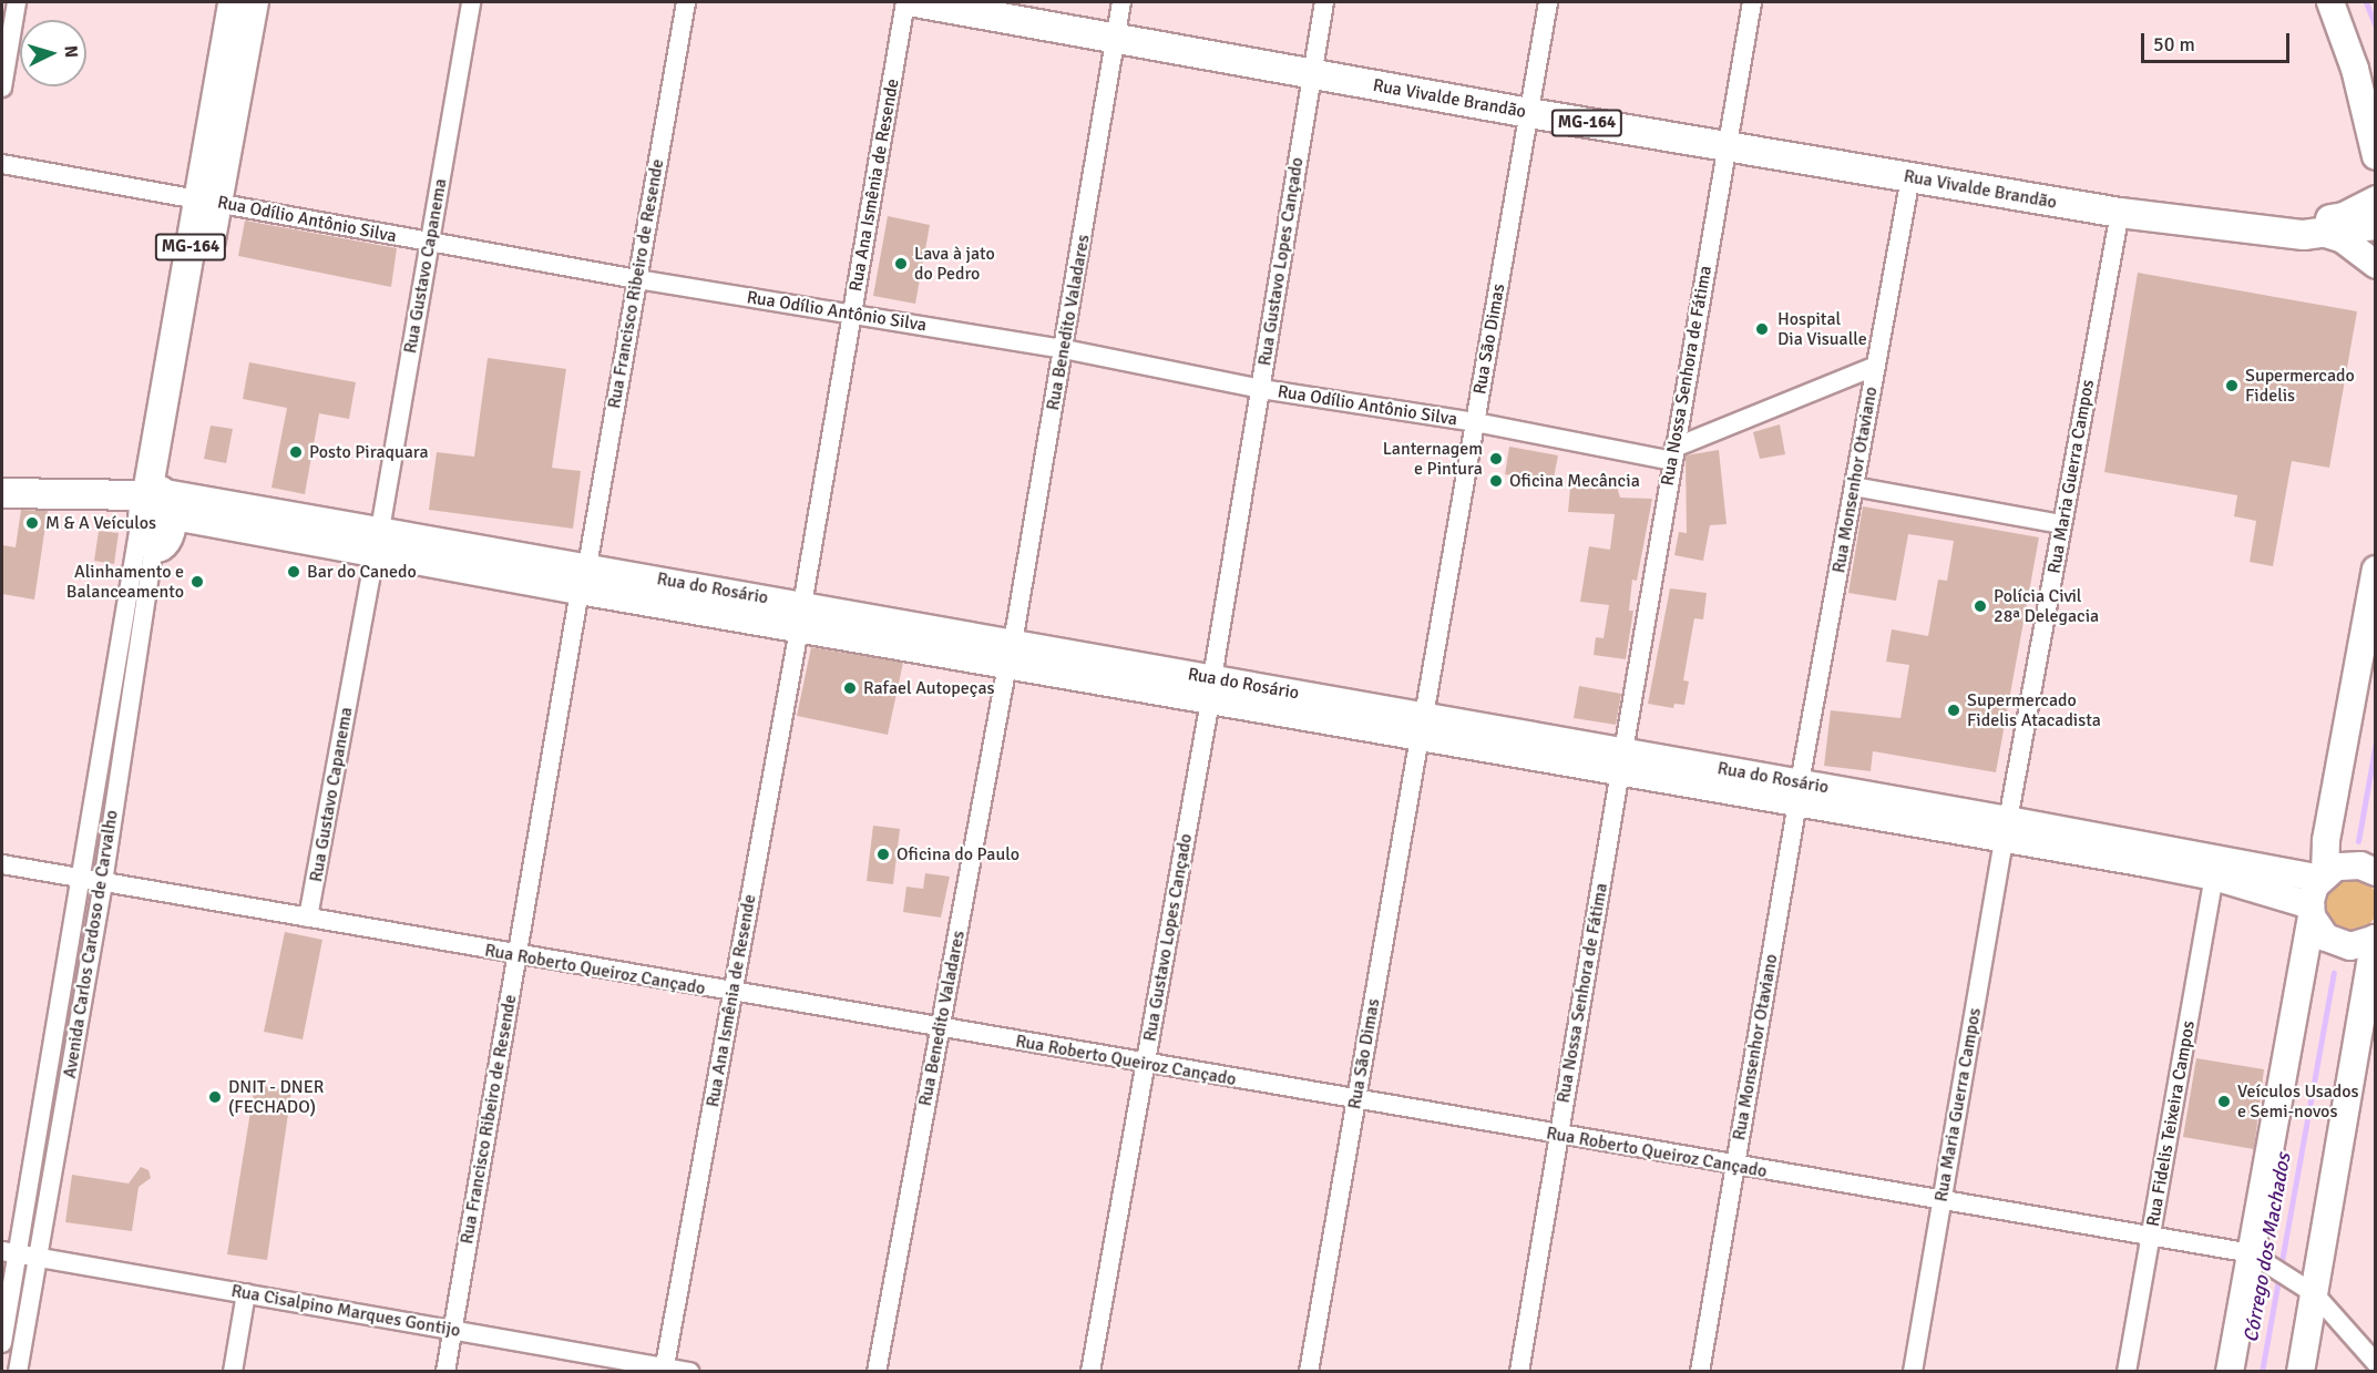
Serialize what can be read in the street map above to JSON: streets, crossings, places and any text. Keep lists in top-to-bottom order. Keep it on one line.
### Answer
{"streets":{"main road":["Rua Vivalde Brandão","MG-164","Rua do Rosário","Avenida Carlos Cardoso de Carvalho"],"street":["Rua Ana Ismênia de Resende","Rua Odílio Antônio Silva","Rua Gustavo Lopes Cançado","Rua Gustavo Capanema","Rua Francisco Ribeiro de Resende","Rua Benedito Valadares","Rua São Dimas","Rua Nossa Senhora de Fátima","Rua Maria Guerra Campos","Rua Monsenhor Otaviano","Rua Roberto Queiroz Cançado","Rua Fidelis Teixeira Campos","Rua Cisalpino Marques Gontijo"]},"crossings":[["Rua Vivalde Brandão","Rua Gustavo Lopes Cançado"],["Rua Vivalde Brandão","Rua Benedito Valadares"],["Rua Vivalde Brandão","Rua São Dimas"],["Rua Vivalde Brandão","Rua Nossa Senhora de Fátima"],["Rua Vivalde Brandão","Rua Maria Guerra Campos"],["Rua Vivalde Brandão","Rua Monsenhor Otaviano"],["Rua Ana Ismênia de Resende","Rua Odílio Antônio Silva"],["Rua Ana Ismênia de Resende","Rua do Rosário"],["Rua Ana Ismênia de Resende","Rua Roberto Queiroz Cançado"],["Rua Ana Ismênia de Resende","Rua Cisalpino Marques Gontijo"],["Rua Odílio Antônio Silva","Rua Gustavo Lopes Cançado"],["Rua Odílio Antônio Silva","Rua Gustavo Capanema"],["Rua Odílio Antônio Silva","Rua Francisco Ribeiro de Resende"],["Rua Odílio Antônio Silva","Rua Benedito Valadares"],["Rua Odílio Antônio Silva","Rua São Dimas"],["Rua Odílio Antônio Silva","Rua Nossa Senhora de Fátima"],["Rua Odílio Antônio Silva","Avenida Carlos Cardoso de Carvalho"],["Rua Gustavo Lopes Cançado","Rua do Rosário"],["Rua Gustavo Lopes Cançado","Rua Roberto Queiroz Cançado"],["Rua Gustavo Capanema","Rua do Rosário"],["Rua Gustavo Capanema","Rua Roberto Queiroz Cançado"],["Rua Francisco Ribeiro de Resende","Rua do Rosário"],["Rua Francisco Ribeiro de Resende","Rua Roberto Queiroz Cançado"],["Rua Francisco Ribeiro de Resende","Rua Cisalpino Marques Gontijo"],["Rua Benedito Valadares","Rua do Rosário"],["Rua Benedito Valadares","Rua Roberto Queiroz Cançado"],["Rua São Dimas","Rua do Rosário"],["Rua São Dimas","Rua Roberto Queiroz Cançado"],["Rua Nossa Senhora de Fátima","Rua do Rosário"],["Rua Nossa Senhora de Fátima","Rua Roberto Queiroz Cançado"],["Rua Maria Guerra Campos","Rua do Rosário"],["Rua Maria Guerra Campos","Rua Roberto Queiroz Cançado"],["Rua Monsenhor Otaviano","Rua do Rosário"],["Rua Monsenhor Otaviano","Rua Roberto Queiroz Cançado"],["Rua do Rosário","Avenida Carlos Cardoso de Carvalho"],["Rua do Rosário","Rua Fidelis Teixeira Campos"],["Avenida Carlos Cardoso de Carvalho","Rua Roberto Queiroz Cançado"],["Avenida Carlos Cardoso de Carvalho","Rua Cisalpino Marques Gontijo"],["Rua Roberto Queiroz Cançado","Rua Fidelis Teixeira Campos"]],"water":["Córrego dos Machados"],"places":["Lava à jato do Pedro","Hospital Dia Visualle","Supermercado Fidelis","Posto Piraquara","Lanternagem e Pintura","Oficina Mecância","M & A Veículos","Bar do Canedo","Alinhamento e Balanceamento","Polícia Civil 28ª Delegacia","Rafael Autopeças","Supermercado Fidelis Atacadista","Oficina do Paulo","DNIT - DNER (FECHADO)","Veículos Usados e Semi-novos"],"scale_bar":"50 m","north":"right"}
